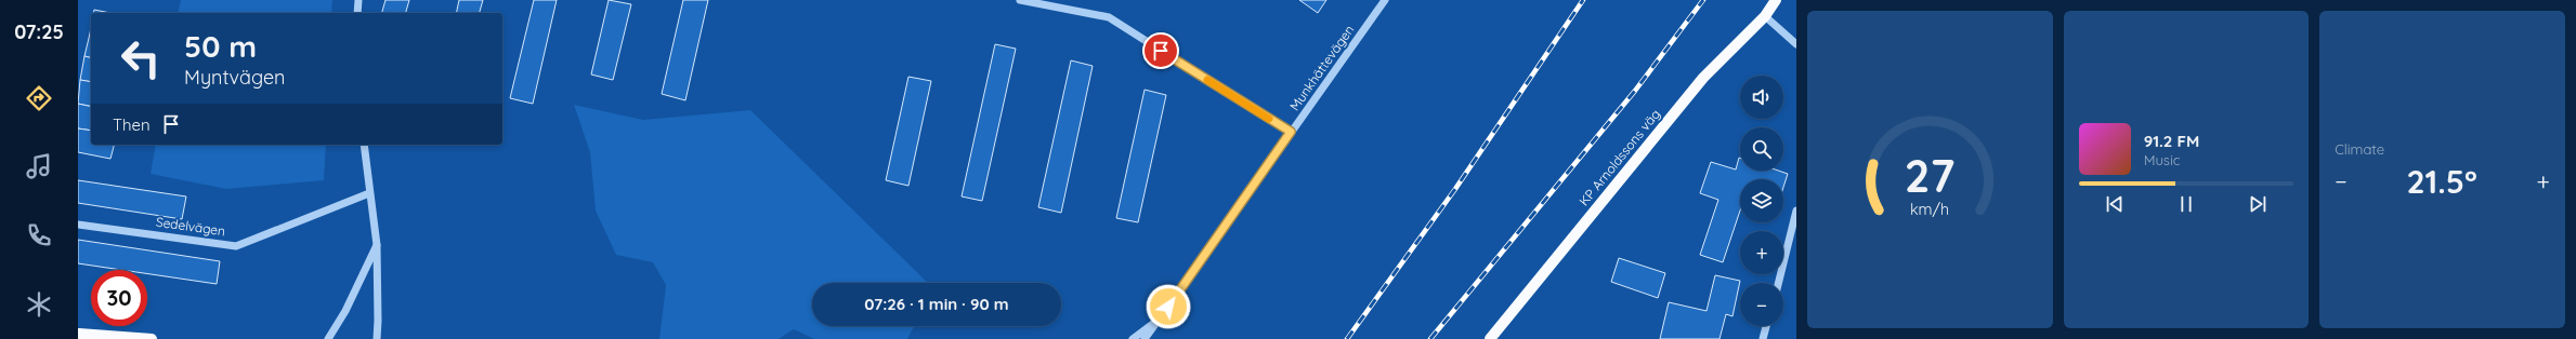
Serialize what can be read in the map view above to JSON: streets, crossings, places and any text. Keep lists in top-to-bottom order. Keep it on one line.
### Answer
{"streets":{"main road":["KP Arnoldssons väg"],"street":["Munkhättevägen","Sedelvägen"]},"page":{"tabs":"07:25","tile":"Climate","turn":["50 m","Myntvägen"],"map_buttons":["+","−"],"then":"Then","song":["91.2 FM","Music"],"heat":["−","21.5°","+"],"limit":"30","trip":"07:26 · 1 min · 90 m","gauge":["27","km/h"]}}
